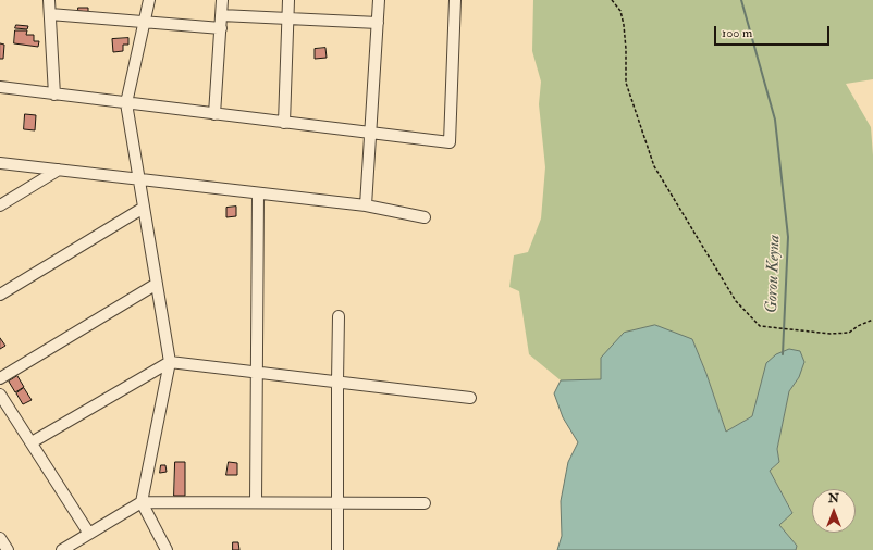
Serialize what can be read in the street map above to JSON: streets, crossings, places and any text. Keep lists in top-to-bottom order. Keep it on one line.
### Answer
{"water":["Gorou Keyna"],"scale_bar":"100 m","north":"top"}
